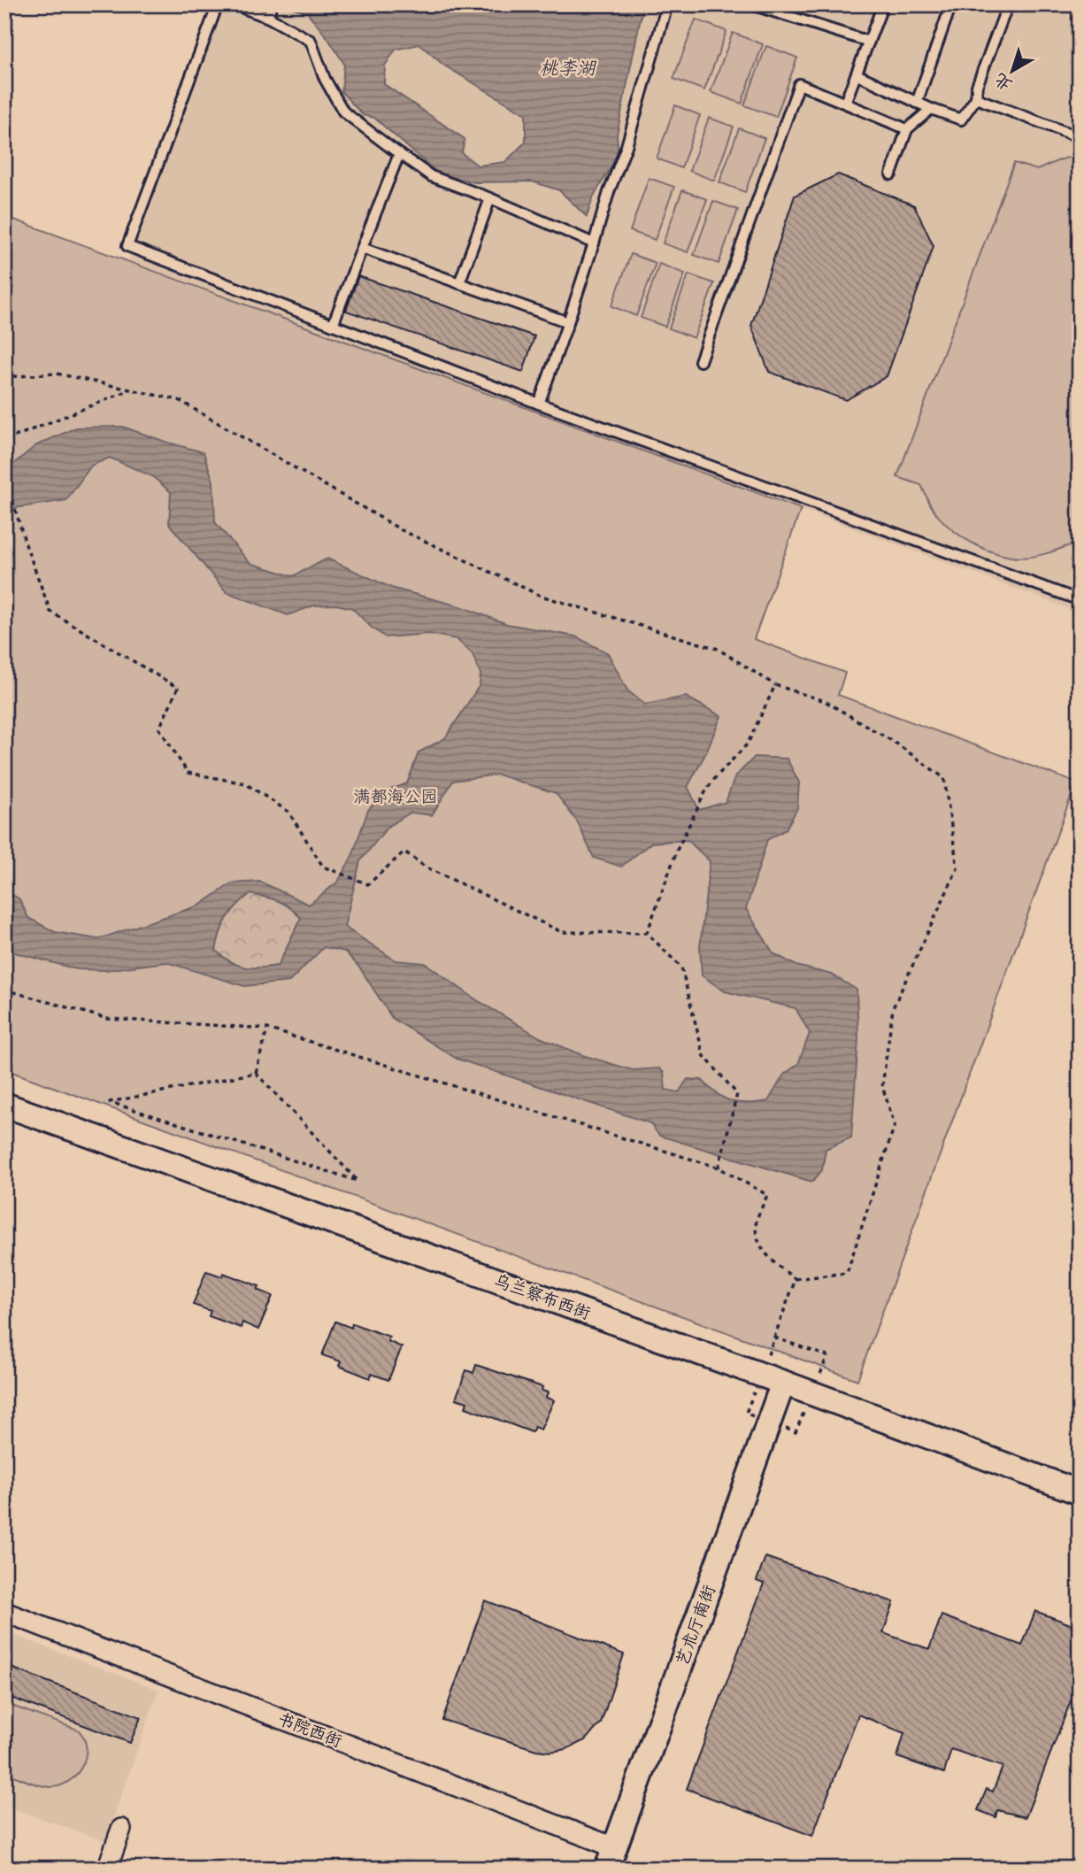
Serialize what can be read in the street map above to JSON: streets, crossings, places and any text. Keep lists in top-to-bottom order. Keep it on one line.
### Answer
{"streets":{"street":["乌兰察布西街","艺术厅南街","书院西街"]},"crossings":[["乌兰察布西街","艺术厅南街"],["艺术厅南街","书院西街"]],"water":["桃李湖"],"parks":["满都海公园"],"north":"bottom left"}
